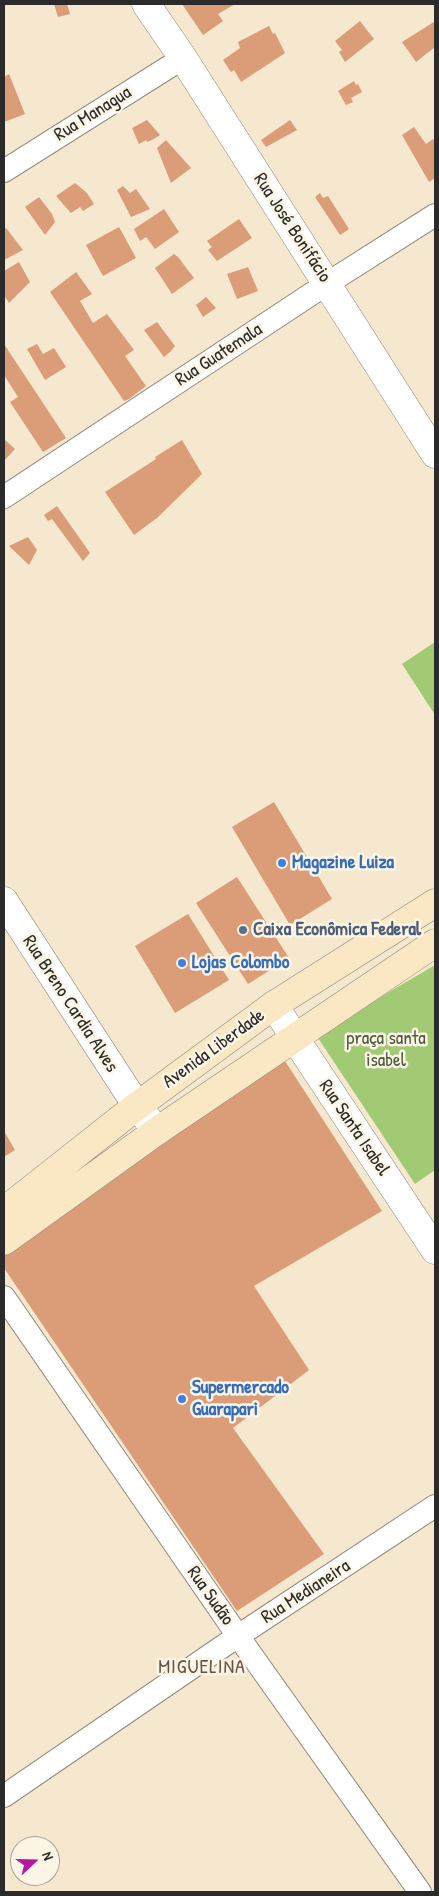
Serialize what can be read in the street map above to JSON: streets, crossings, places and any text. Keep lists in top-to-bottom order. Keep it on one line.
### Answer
{"streets":{"main road":["Avenida Liberdade"],"street":["Rua Managua","Rua José Bonifácio","Rua Guatemala","Rua Breno Cardia Alves","Rua Santa Isabel","Rua Medianeira","Rua Sudão"]},"crossings":[["Rua Managua","Rua José Bonifácio"],["Rua José Bonifácio","Rua Guatemala"],["Rua Breno Cardia Alves","Avenida Liberdade"],["Avenida Liberdade","Rua Santa Isabel"],["Rua Medianeira","Rua Sudão"]],"districts":["MIGUELINA"],"parks":["praça santa isabel"],"places":["Magazine Luiza","Caixa Econômica Federal","Lojas Colombo","Supermercado Guarapari"],"north":"right"}
